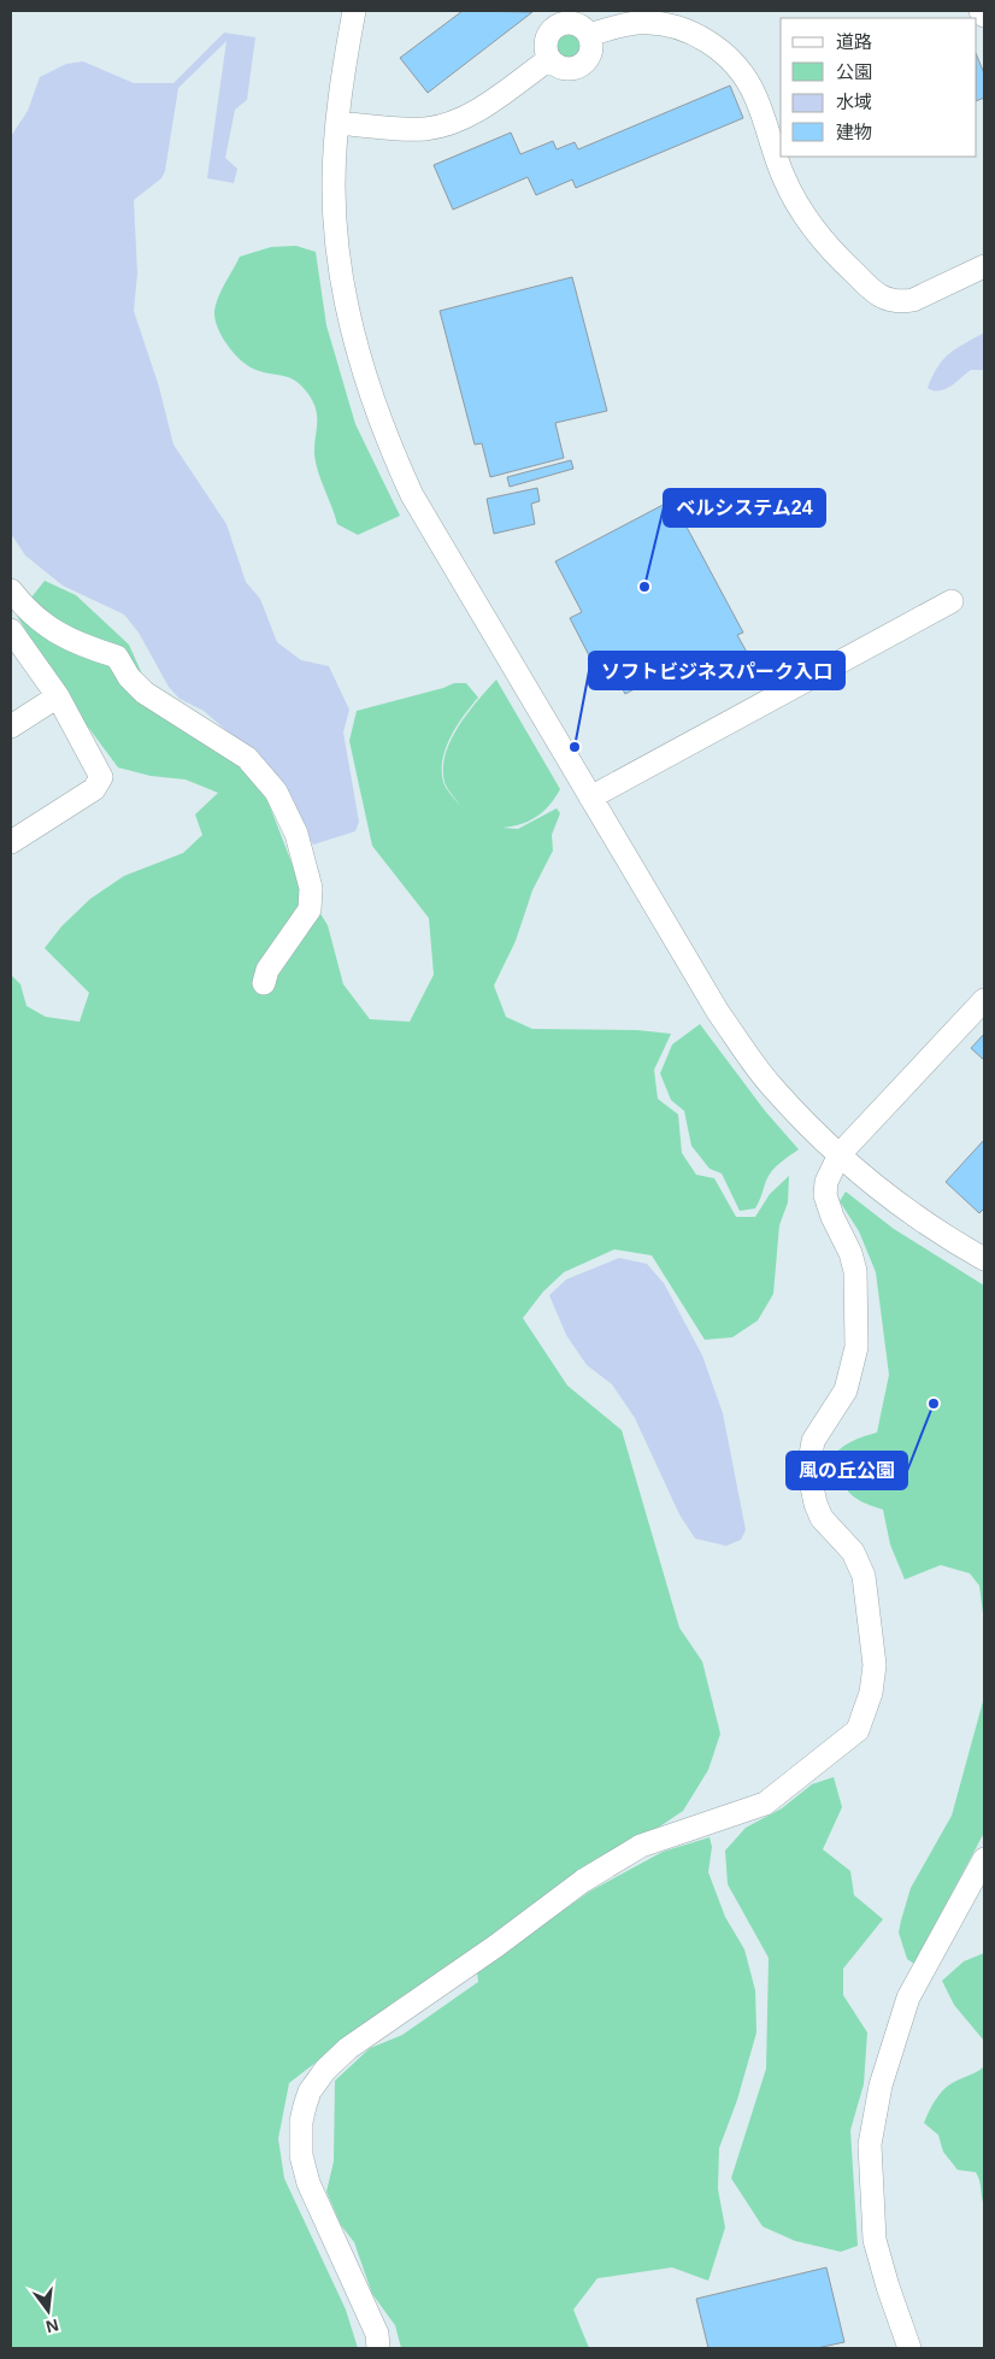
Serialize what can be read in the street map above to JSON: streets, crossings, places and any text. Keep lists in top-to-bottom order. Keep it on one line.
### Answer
{"places":["ベルシステム24","ソフトビジネスパーク入口","風の丘公園"],"legend":["道路","公園","水域","建物"],"north":"bottom"}
